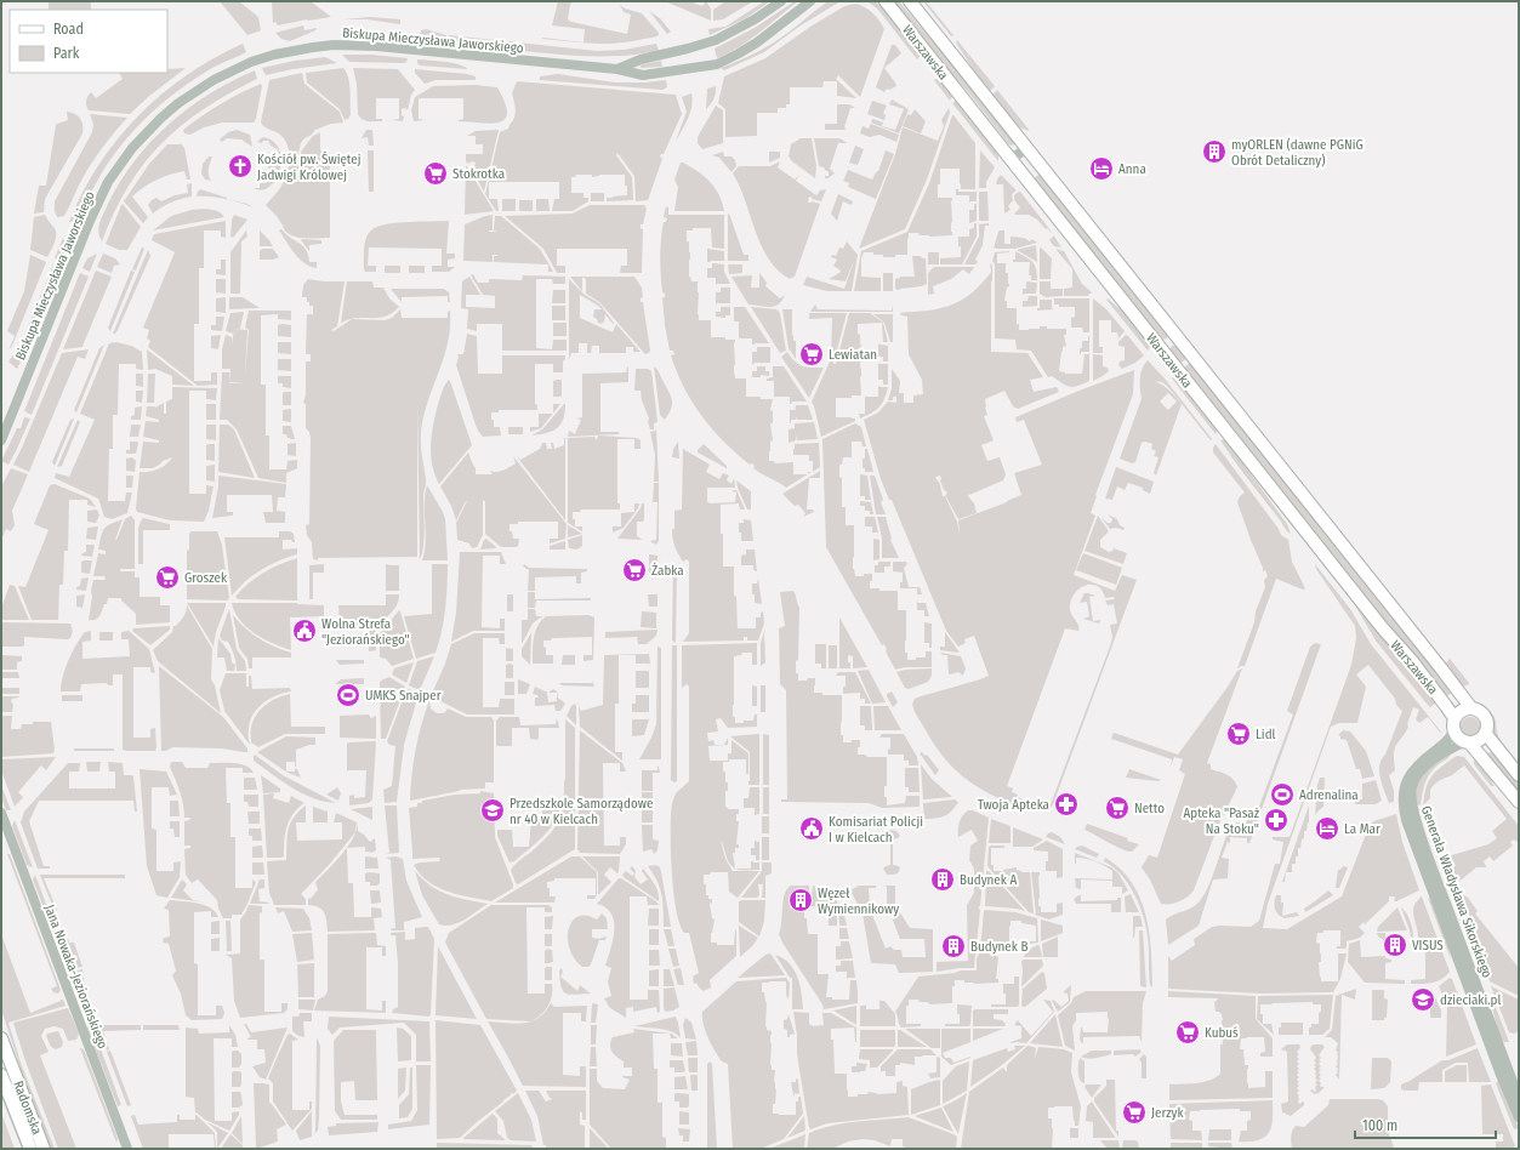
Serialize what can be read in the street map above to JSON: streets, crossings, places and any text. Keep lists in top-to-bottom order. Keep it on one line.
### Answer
{"streets":{"main road":["Warszawska","Radomska"],"street":["Biskupa Mieczysława Jaworskiego","Generała Władysława Sikorskiego","Jana Nowaka-Jeziorańskiego"]},"crossings":[["Warszawska","Generała Władysława Sikorskiego"]],"places":{"building":["myORLEN (dawne PGNiG Obrót Detaliczny)","Budynek A","Węzeł Wymiennikowy","VISUS","Budynek B"],"church":["Kościół pw. Świętej Jadwigi Królowej"],"hotel":["Anna","La Mar"],"supermarket":["Stokrotka","Lewiatan","Żabka","Groszek","Lidl","Netto","Kubuś","Jerzyk"],"public building":["Wolna Strefa \"Jeziorańskiego\"","Komisariat Policji I w Kielcach"],"sports":["UMKS Snajper","Adrenalina"],"pharmacy":["Twoja Apteka","Apteka \"Pasaż Na Stoku\""],"school or university":["Przedszkole Samorządowe nr 40 w Kielcach","dzieciaki.pl"]},"legend":["Road","Park"],"scale_bar":"100 m"}
